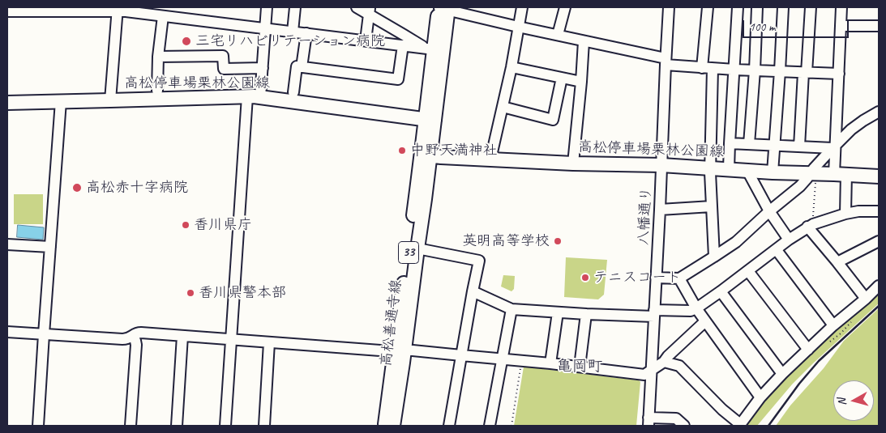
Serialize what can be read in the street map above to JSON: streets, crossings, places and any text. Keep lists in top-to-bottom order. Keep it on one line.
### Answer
{"streets":{"main road":["高松停車場栗林公園線","33","高松善通寺線"],"street":["八幡通り"]},"crossings":[["高松停車場栗林公園線","八幡通り"],["高松停車場栗林公園線","高松善通寺線"]],"districts":["亀岡町"],"places":["三宅リハビリテーション病院","中野天満神社","高松赤十字病院","香川県庁","英明高等学校","テニスコート","香川県警本部"],"scale_bar":"100 m","north":"left"}
